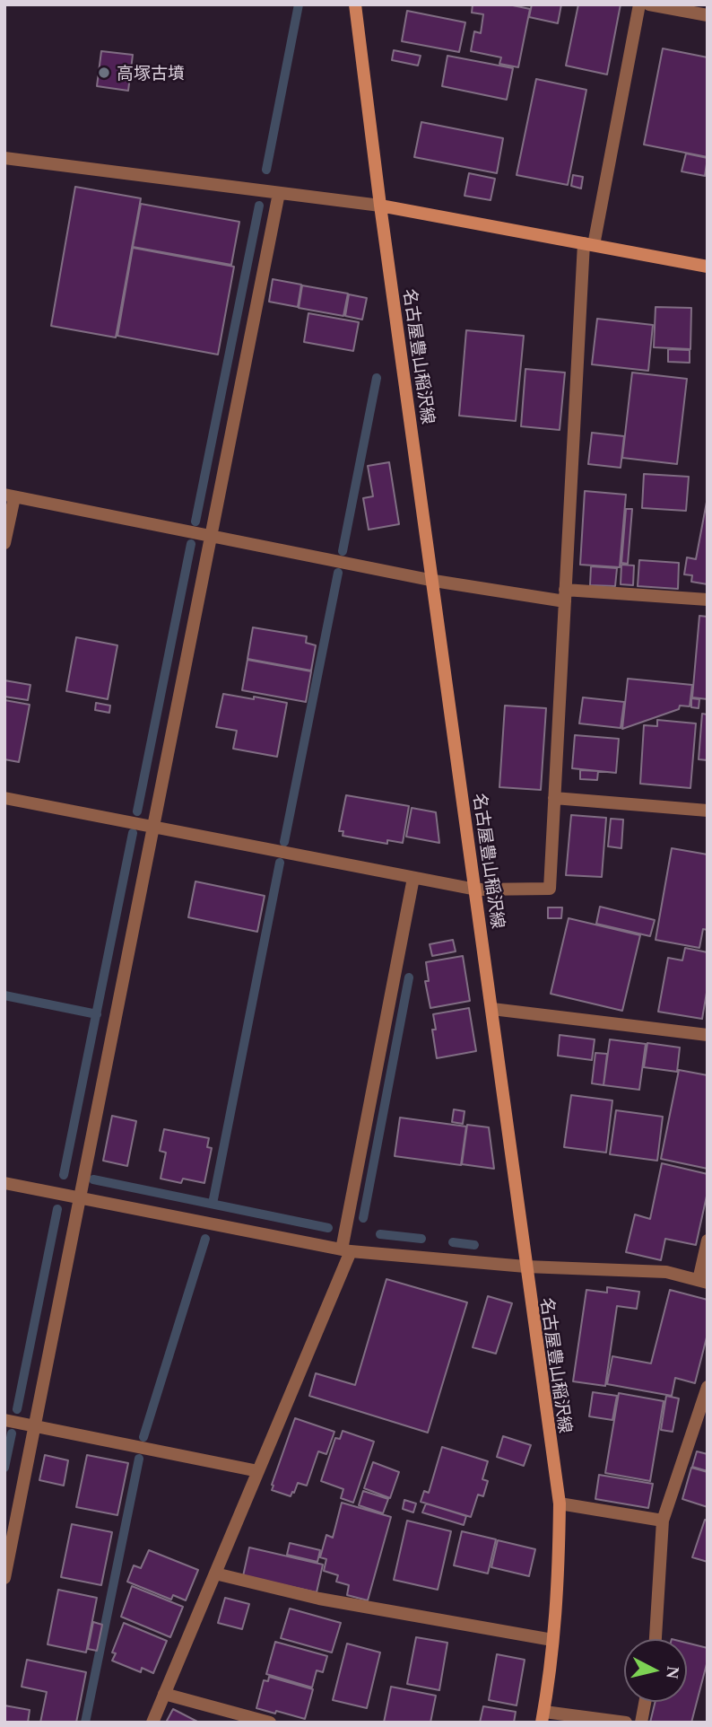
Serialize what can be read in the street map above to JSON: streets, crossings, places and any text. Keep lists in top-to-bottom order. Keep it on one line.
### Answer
{"streets":{"main road":["名古屋豊山稲沢線"]},"places":["高塚古墳"],"north":"right"}
